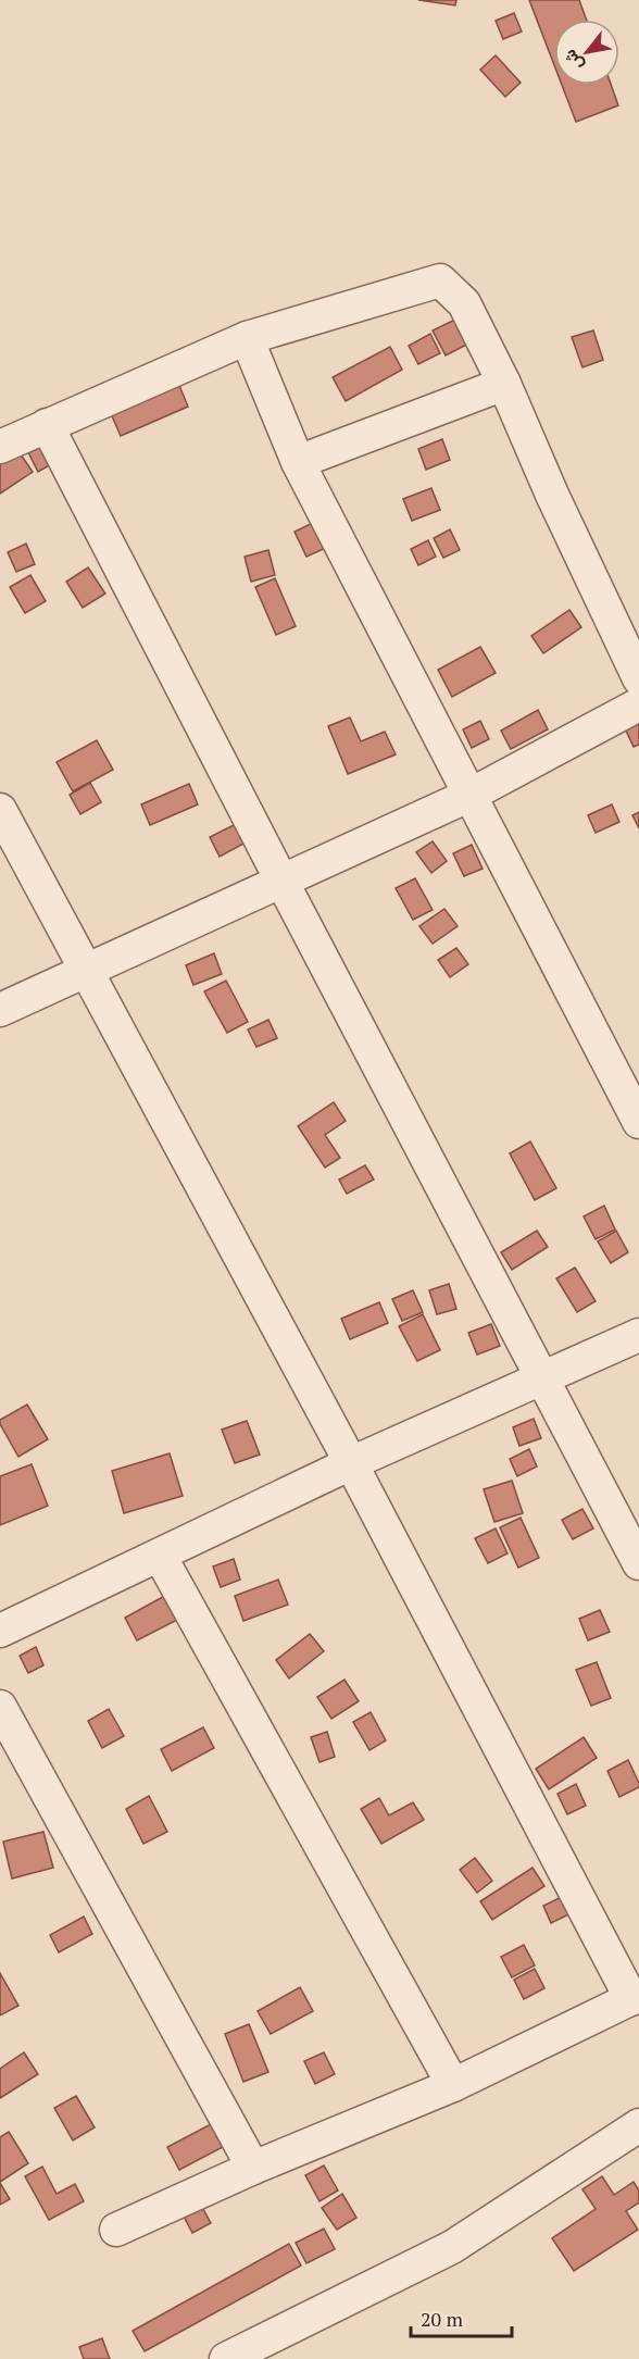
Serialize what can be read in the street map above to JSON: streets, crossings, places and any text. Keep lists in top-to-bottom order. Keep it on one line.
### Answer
{"scale_bar":"20 m","north":"bottom left"}
